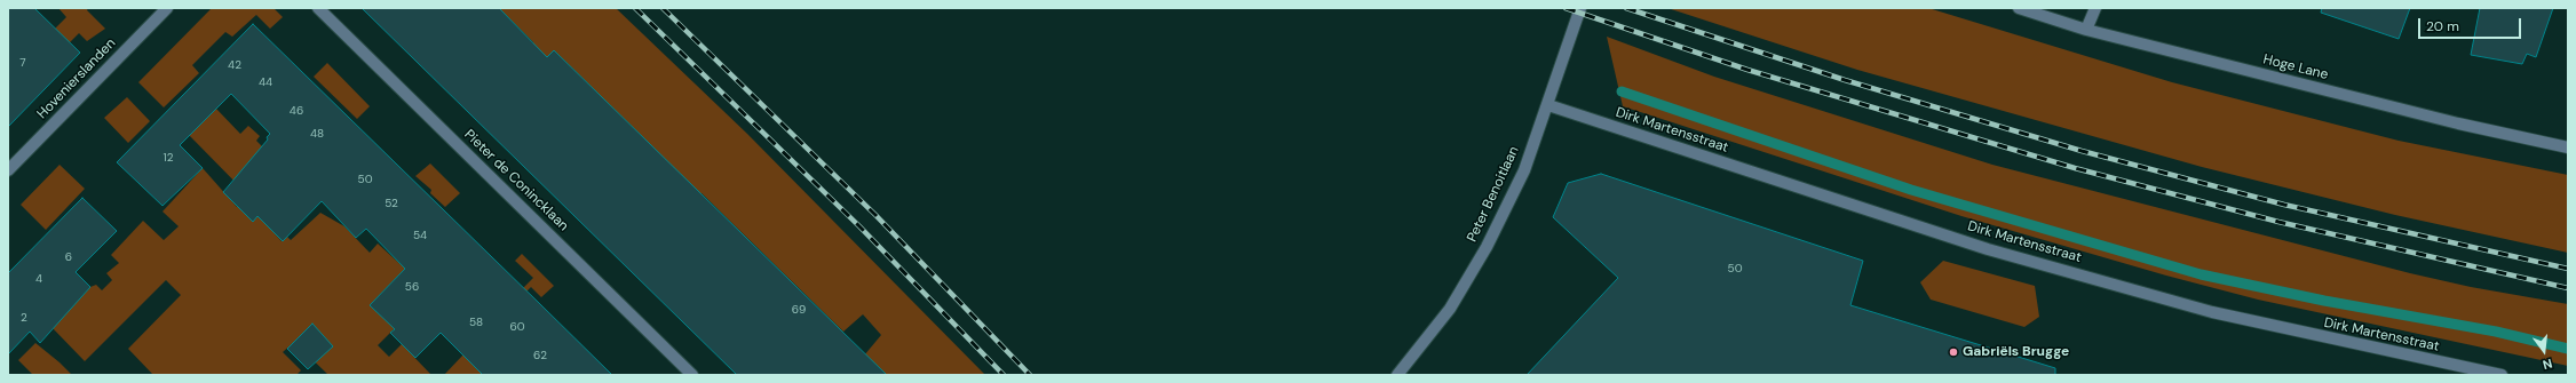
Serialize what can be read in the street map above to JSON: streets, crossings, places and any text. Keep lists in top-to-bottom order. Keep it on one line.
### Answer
{"streets":{"street":["Hoge Lane","Hovenierslanden","Dirk Martensstraat","Pieter de Conincklaan","Peter Benoitlaan"]},"crossings":[["Dirk Martensstraat","Peter Benoitlaan"]],"places":["Gabriëls Brugge"],"house_numbers":["7","42","44","46","48","12","50","52","54","6","50","4","56","69","2","58","60","62"],"scale_bar":"20 m","north":"bottom"}
